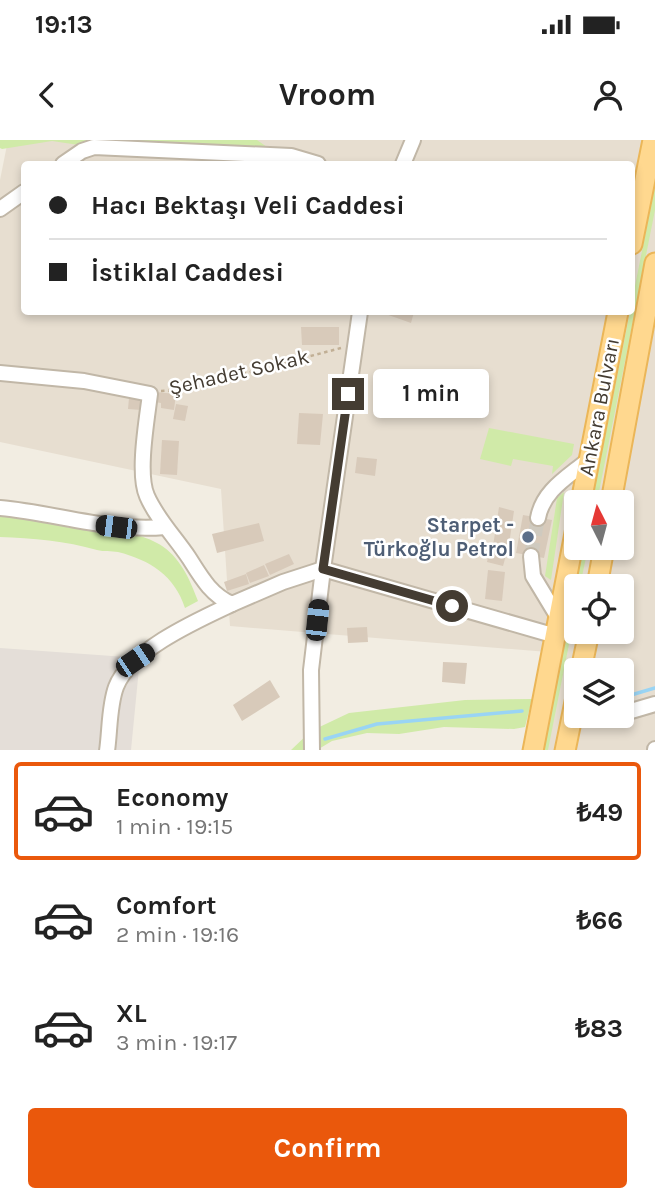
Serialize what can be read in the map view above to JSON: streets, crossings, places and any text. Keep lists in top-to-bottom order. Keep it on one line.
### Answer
{"streets":{"main road":["Ankara Bulvarı"],"street":["Şehadet Sokak"]},"places":["Starpet - Türkoğlu Petrol"],"north":"top","page":{"status":"19:13","header":"Vroom","banner":["Hacı Bektaşı Veli Caddesi","İstiklal Caddesi"],"bubble":"1 min","list":[{"name":"Economy","note":"1 min · 19:15","value":"₺49"},{"name":"Comfort","note":"2 min · 19:16","value":"₺66"},{"name":"XL","note":"3 min · 19:17","value":"₺83"}],"buttons":"Confirm"}}
